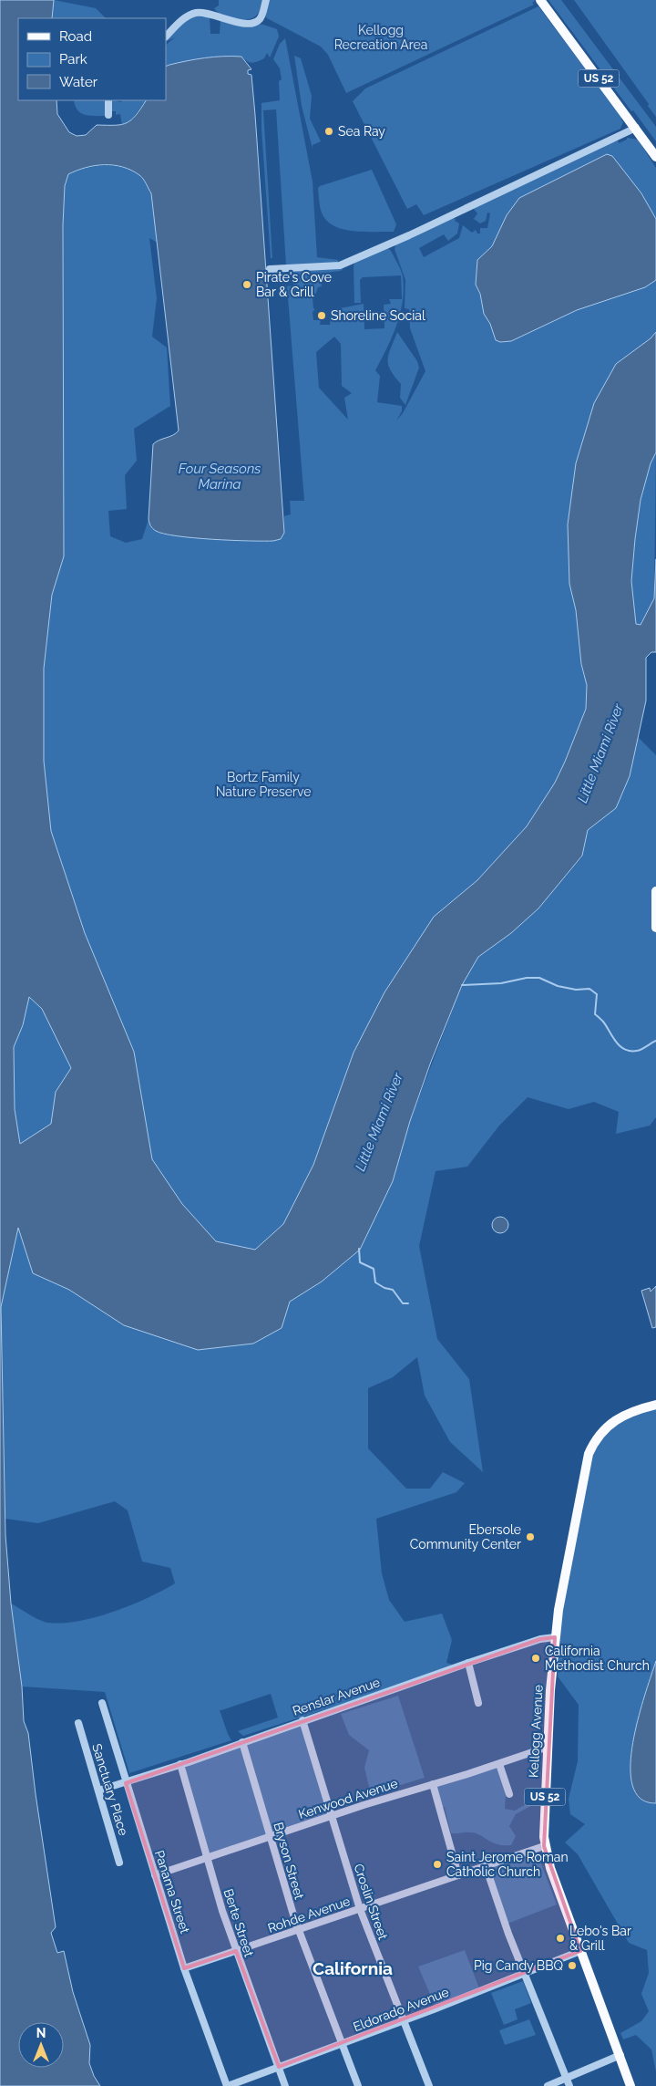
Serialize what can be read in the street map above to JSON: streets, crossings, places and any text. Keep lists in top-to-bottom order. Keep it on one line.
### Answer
{"streets":{"main road":["US 52","Kellogg Avenue"],"street":["Renslar Avenue","Sanctuary Place","Kenwood Avenue","Bryson Street","Panama Street","Croslin Street","Rohde Avenue","Berte Street","Eldorado Avenue"]},"crossings":[["Renslar Avenue","Kellogg Avenue"],["Renslar Avenue","Sanctuary Place"],["Renslar Avenue","Bryson Street"],["Renslar Avenue","Panama Street"],["Renslar Avenue","Croslin Street"],["Renslar Avenue","Berte Street"],["Kellogg Avenue","Kenwood Avenue"],["Kellogg Avenue","Rohde Avenue"],["Kellogg Avenue","Eldorado Avenue"],["Kenwood Avenue","Bryson Street"],["Kenwood Avenue","Panama Street"],["Kenwood Avenue","Croslin Street"],["Kenwood Avenue","Berte Street"],["Bryson Street","Rohde Avenue"],["Bryson Street","Eldorado Avenue"],["Panama Street","Rohde Avenue"],["Panama Street","Eldorado Avenue"],["Croslin Street","Rohde Avenue"],["Croslin Street","Eldorado Avenue"],["Rohde Avenue","Berte Street"],["Berte Street","Eldorado Avenue"]],"districts":["California"],"water":["Four Seasons Marina","Little Miami River"],"parks":["Kellogg Recreation Area","Bortz Family Nature Preserve"],"places":["Sea Ray","Pirate's Cove Bar & Grill","Shoreline Social","Ebersole Community Center","California Methodist Church","Saint Jerome Roman Catholic Church","Lebo's Bar & Grill","Pig Candy BBQ"],"legend":["Road","Park","Water"],"north":"top"}
